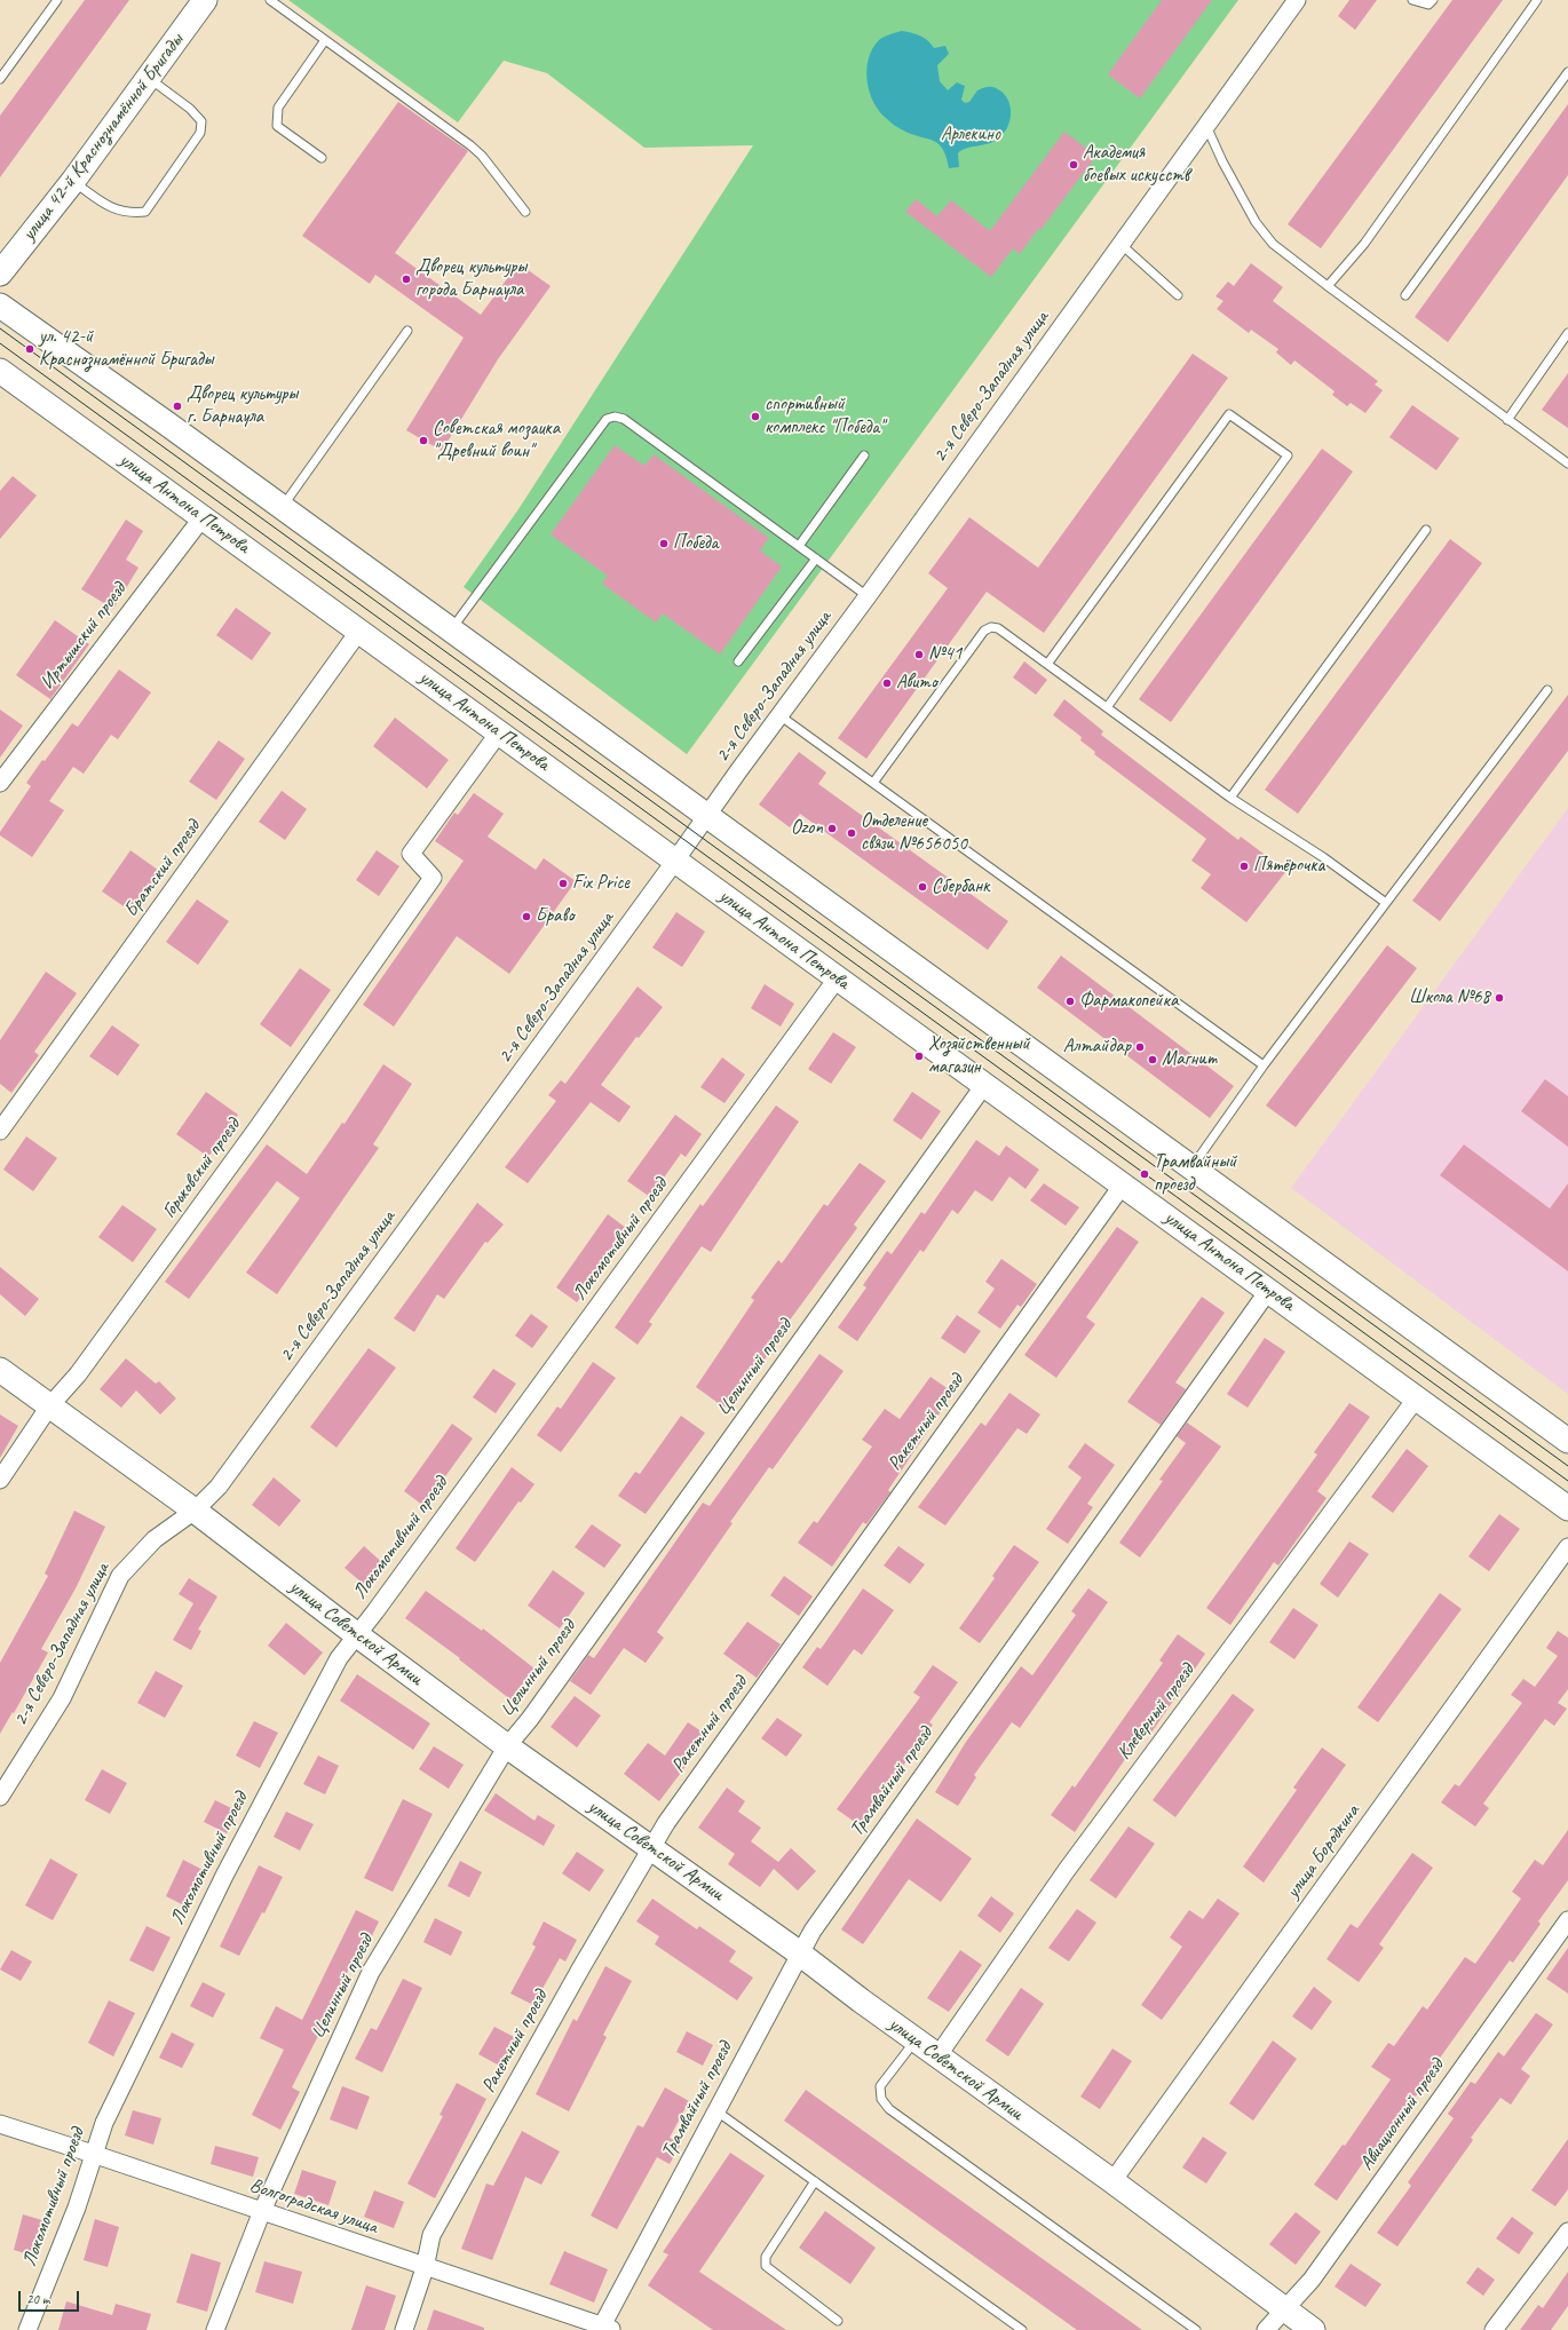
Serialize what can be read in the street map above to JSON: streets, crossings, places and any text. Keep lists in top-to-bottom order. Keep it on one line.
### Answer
{"streets":{"main road":["улица 42-й Краснознамённой Бригады","улица Антона Петрова","улица Советской Армии"],"street":["2-я Северо-Западная улица","Иртышский проезд","Братский проезд","Горьковский проезд","Локомотивный проезд","Целинный проезд","Ракетный проезд","Клеверный проезд","Трамвайный проезд","улица Бородкина","Авиационный проезд","Волгоградская улица"]},"crossings":[["2-я Северо-Западная улица","улица Антона Петрова"],["2-я Северо-Западная улица","улица Советской Армии"],["улица Антона Петрова","Иртышский проезд"],["улица Антона Петрова","Братский проезд"],["улица Антона Петрова","Горьковский проезд"],["улица Антона Петрова","Локомотивный проезд"],["улица Антона Петрова","Целинный проезд"],["улица Антона Петрова","Ракетный проезд"],["улица Антона Петрова","Клеверный проезд"],["улица Антона Петрова","Трамвайный проезд"],["Горьковский проезд","улица Советской Армии"],["Локомотивный проезд","улица Советской Армии"],["Локомотивный проезд","Волгоградская улица"],["Целинный проезд","улица Советской Армии"],["Целинный проезд","Волгоградская улица"],["Ракетный проезд","улица Советской Армии"],["Ракетный проезд","Волгоградская улица"],["улица Советской Армии","Клеверный проезд"],["улица Советской Армии","Трамвайный проезд"],["улица Советской Армии","улица Бородкина"],["улица Советской Армии","Авиационный проезд"],["Трамвайный проезд","Волгоградская улица"]],"parks":["Арлекино"],"places":["Академия боевых искусств","Дворец культуры города Барнаула","ул. 42-й Краснознамённой Бригады","Дворец культуры г. Барнаула","спортивный комплекс \"Победа\"","Советская мозаика \"Древний воин\"","Победа","№41","Авито","Ozon","Отделение связи №656050","Пятёрочка","Fix Price","Сбербанк","Браво","Школа №68","Фармакопейка","Алтайдар","Хозяйственный магазин","Магнит","Трамвайный проезд"],"scale_bar":"20 m"}
